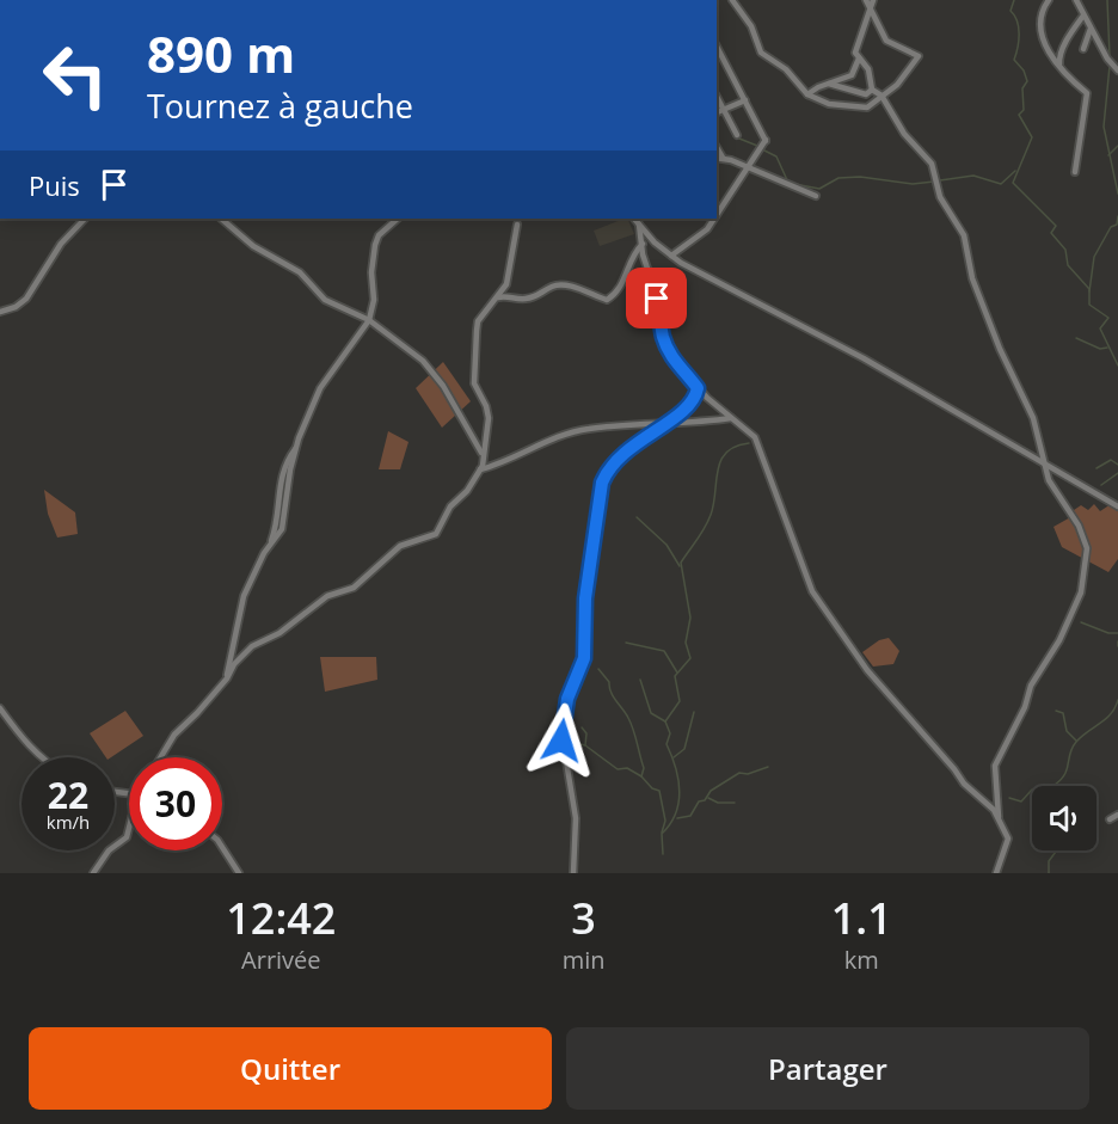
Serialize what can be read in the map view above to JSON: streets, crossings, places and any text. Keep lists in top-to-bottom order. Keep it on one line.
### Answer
{"page":{"turn":["890 m","Tournez à gauche"],"then":"Puis","speed":"22 km/h","limit":"30","eta":["12:42","Arrivée","3","min","1.1","km"],"buttons":["Quitter","Partager"]}}
